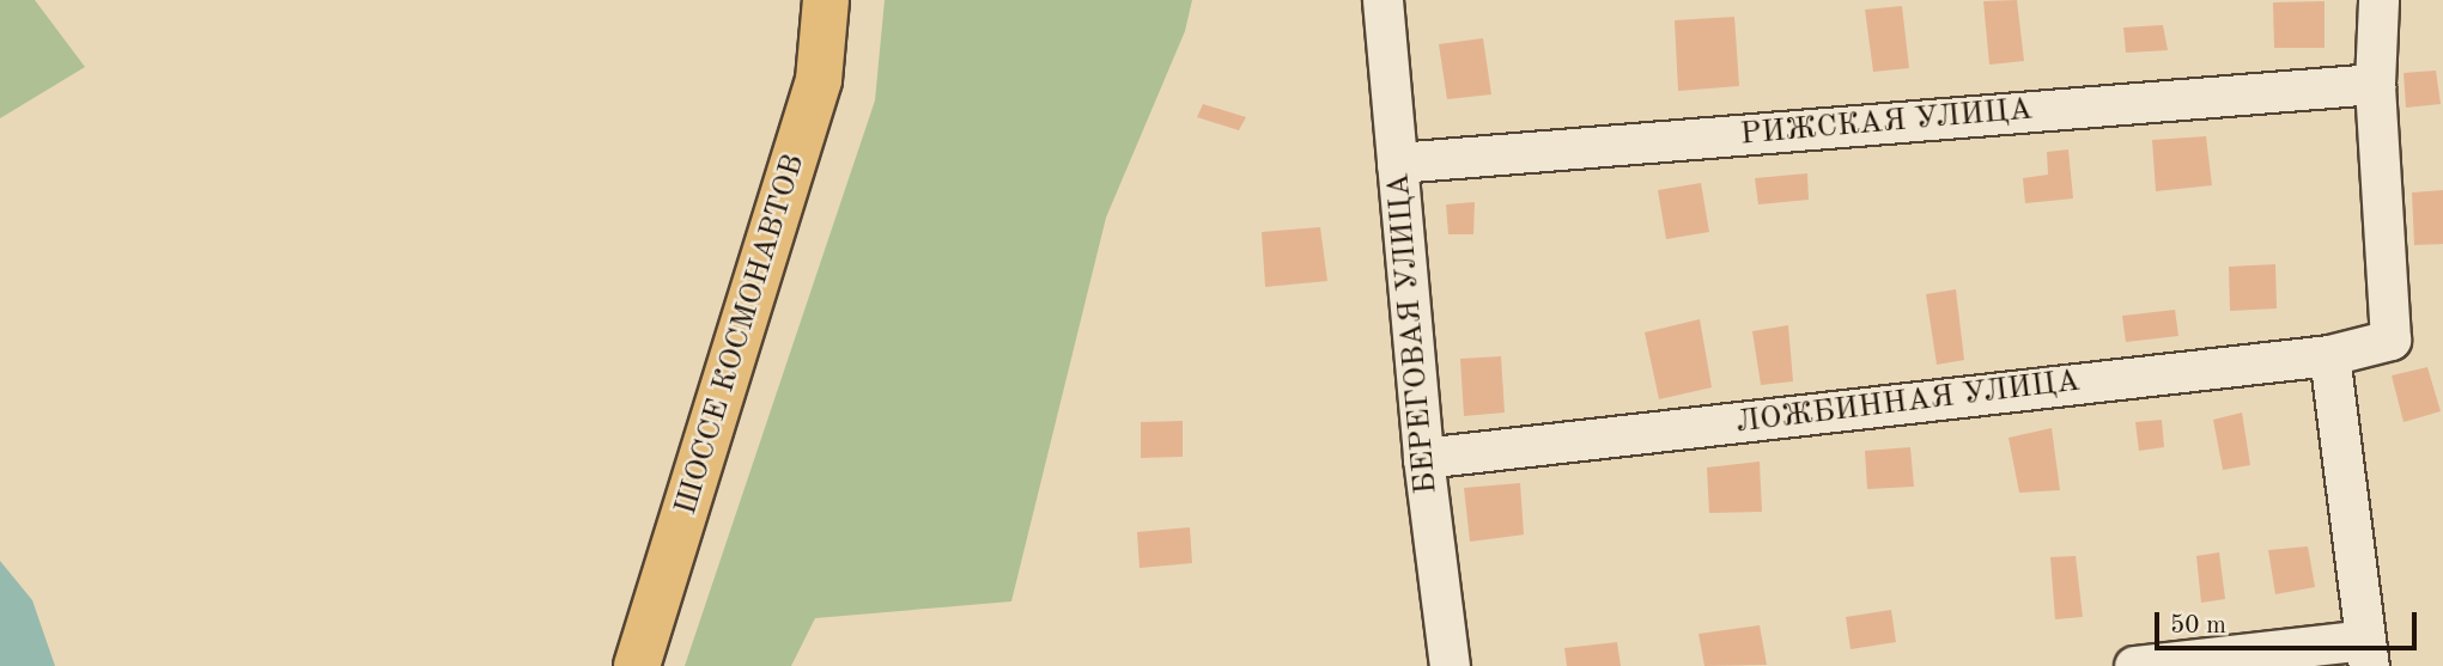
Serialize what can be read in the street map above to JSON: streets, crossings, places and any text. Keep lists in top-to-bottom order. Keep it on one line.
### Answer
{"streets":{"main road":["ШОССЕ КОСМОНАВТОВ"],"street":["РИЖСКАЯ УЛИЦА","БЕРЕГОВАЯ УЛИЦА","ЛОЖБИННАЯ УЛИЦА"]},"crossings":[["РИЖСКАЯ УЛИЦА","БЕРЕГОВАЯ УЛИЦА"],["РИЖСКАЯ УЛИЦА","ЛОЖБИННАЯ УЛИЦА"],["БЕРЕГОВАЯ УЛИЦА","ЛОЖБИННАЯ УЛИЦА"]],"scale_bar":"50 m"}
